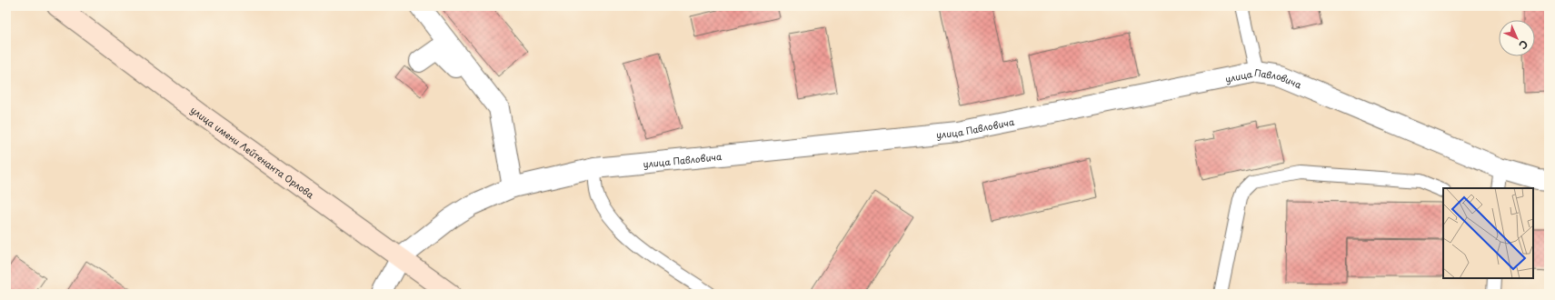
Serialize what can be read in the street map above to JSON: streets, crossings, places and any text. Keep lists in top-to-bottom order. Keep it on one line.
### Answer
{"streets":{"main road":["улица имени Лейтенанта Орлова"],"street":["улица Павловича"]},"crossings":[["улица Павловича","улица имени Лейтенанта Орлова"]],"north":"bottom right"}
